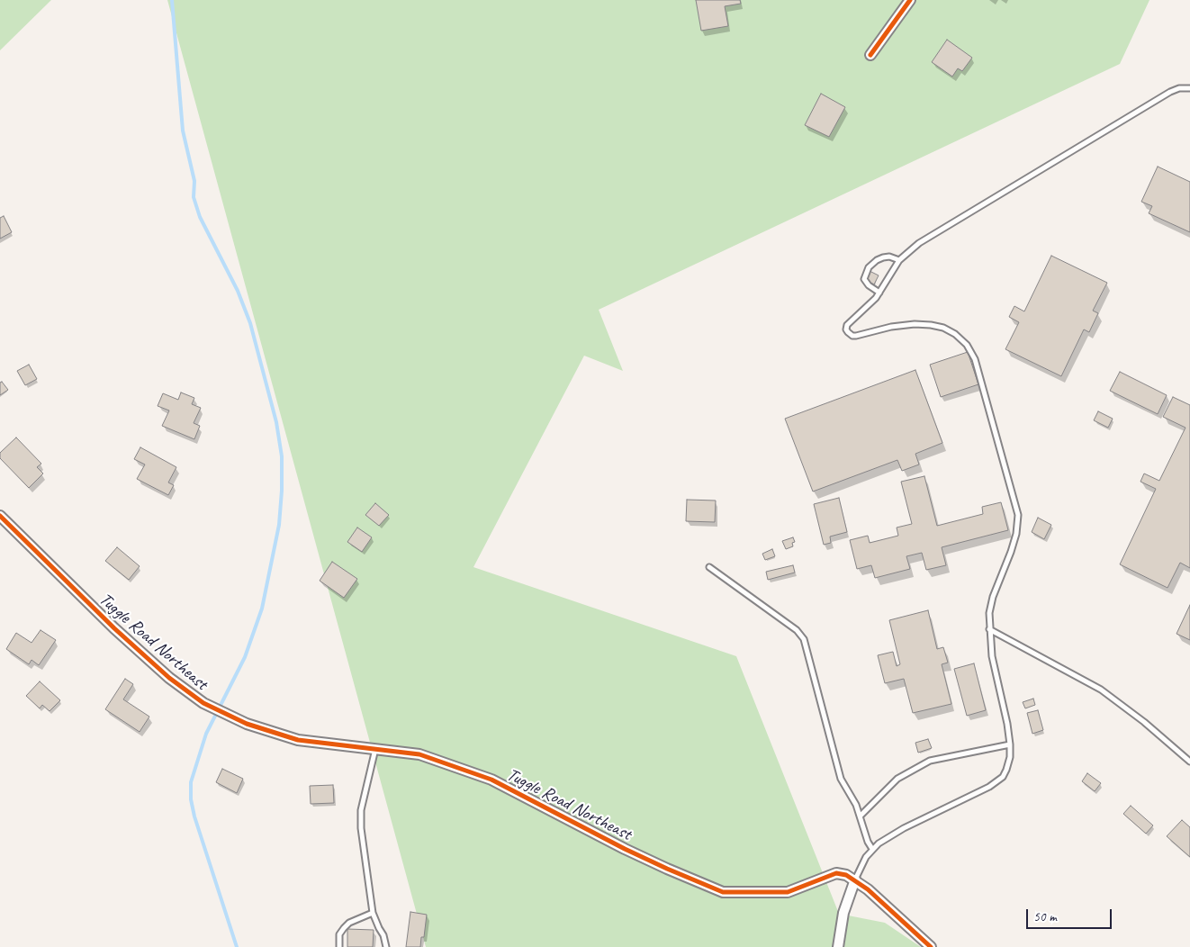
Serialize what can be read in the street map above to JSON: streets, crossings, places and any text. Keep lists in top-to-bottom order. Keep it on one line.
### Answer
{"streets":{"street":["Tuggle Road Northeast"]},"scale_bar":"50 m"}
